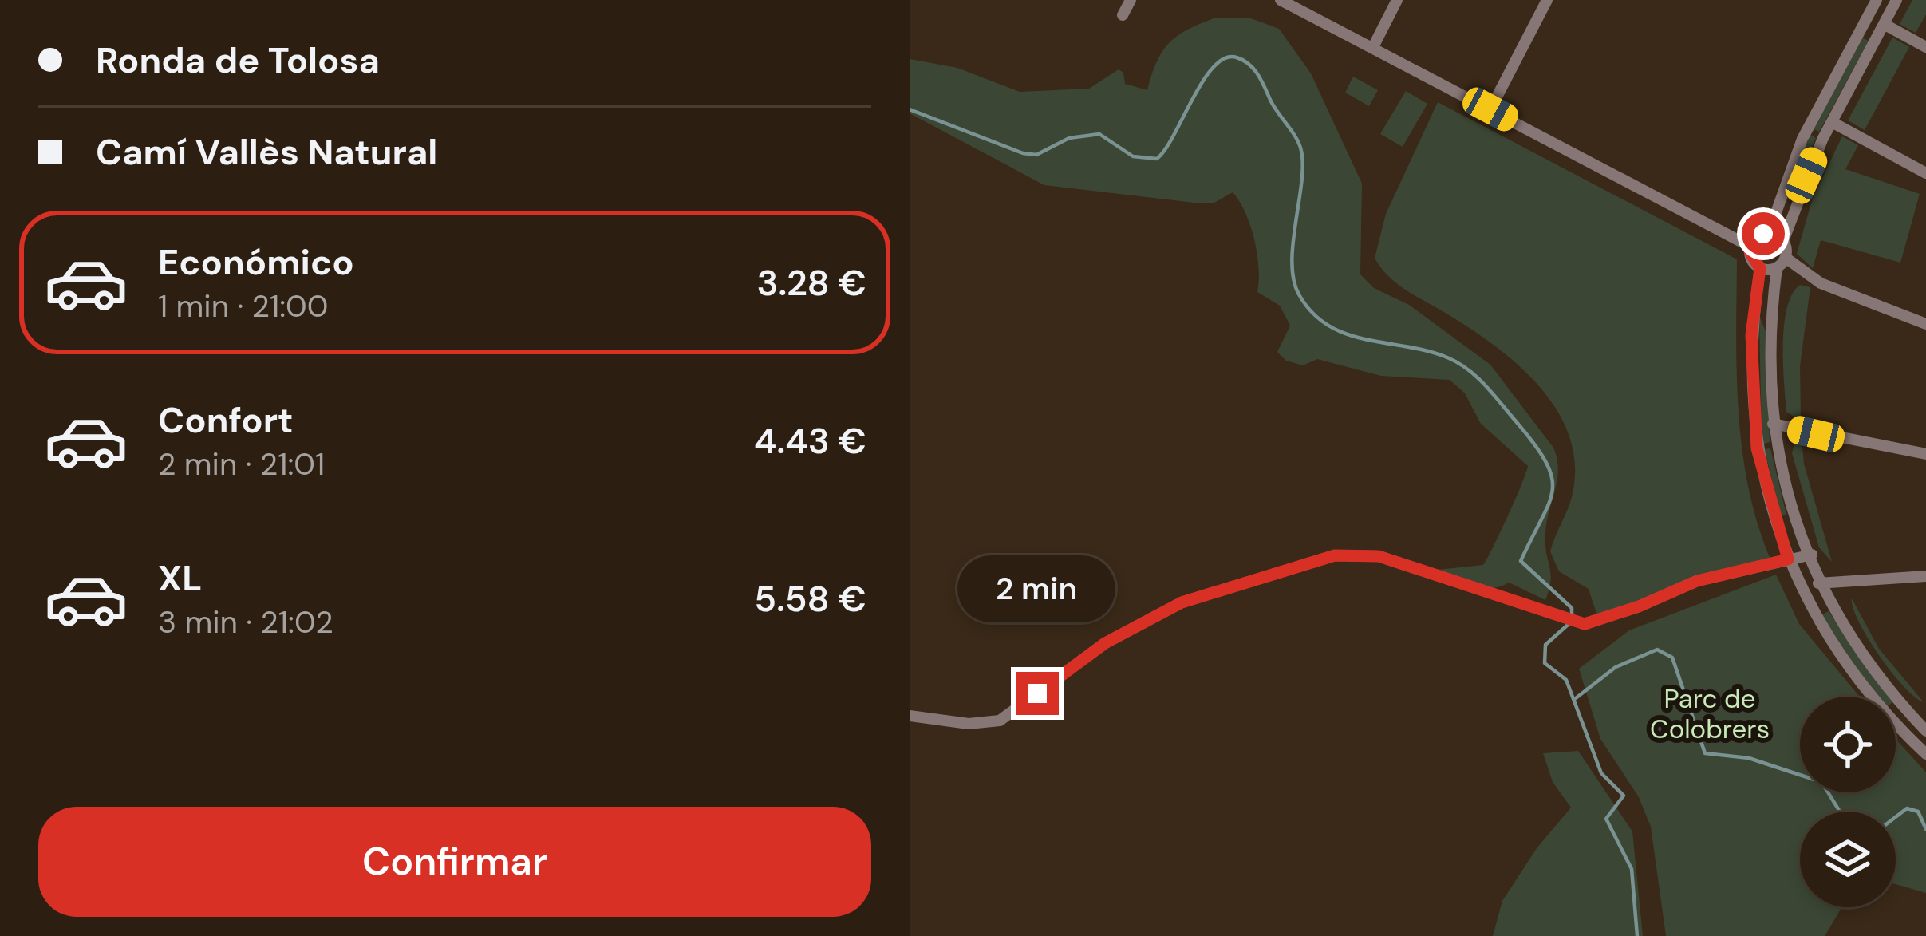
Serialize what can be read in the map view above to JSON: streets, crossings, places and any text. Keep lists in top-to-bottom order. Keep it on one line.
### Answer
{"parks":["Parc de Colobrers"],"page":{"banner":["Ronda de Tolosa","Camí Vallès Natural"],"list":[{"name":"Económico","note":"1 min · 21:00","value":"3.28 €"},{"name":"Confort","note":"2 min · 21:01","value":"4.43 €"},{"name":"XL","note":"3 min · 21:02","value":"5.58 €"}],"bubble":"2 min","buttons":"Confirmar"}}
